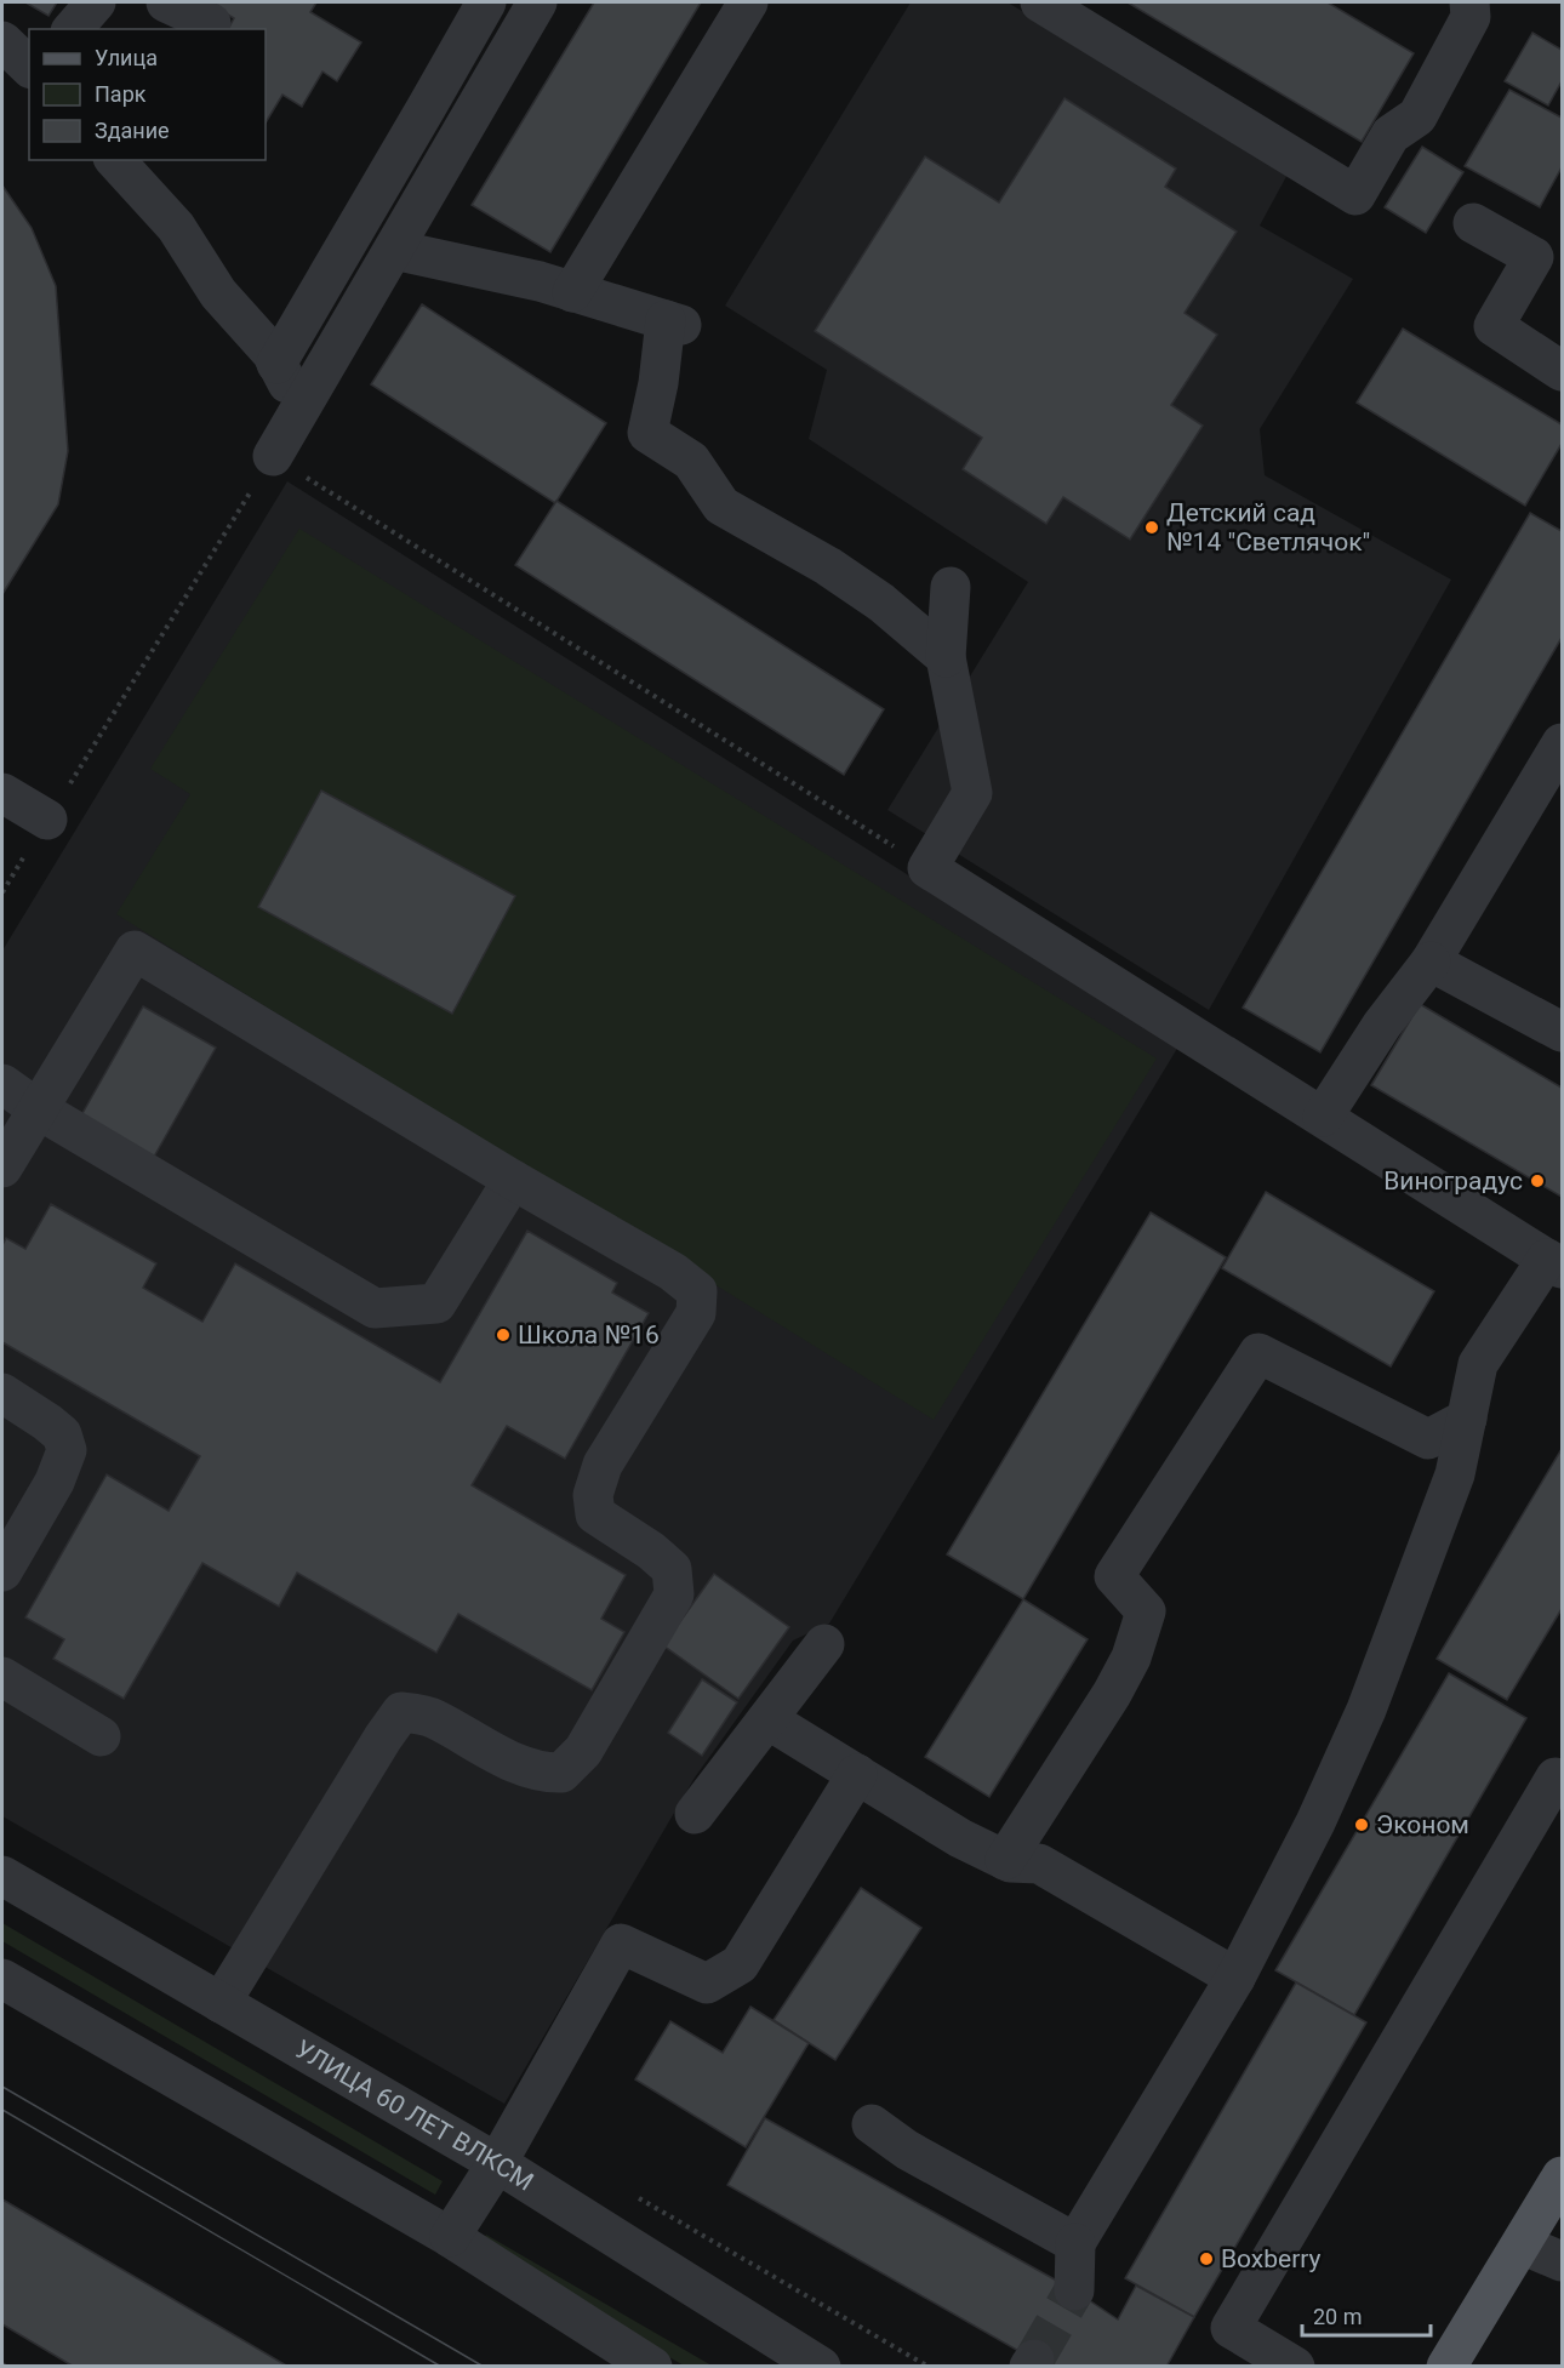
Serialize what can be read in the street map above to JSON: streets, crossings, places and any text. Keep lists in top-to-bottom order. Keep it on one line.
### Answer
{"streets":{"street":["УЛИЦА 60 ЛЕТ ВЛКСМ"]},"places":["Детский сад №14 \"Светлячок\"","Виноградус","Школа №16","Эконом","Boxberry"],"legend":["Улица","Парк","Здание"],"scale_bar":"20 m"}
